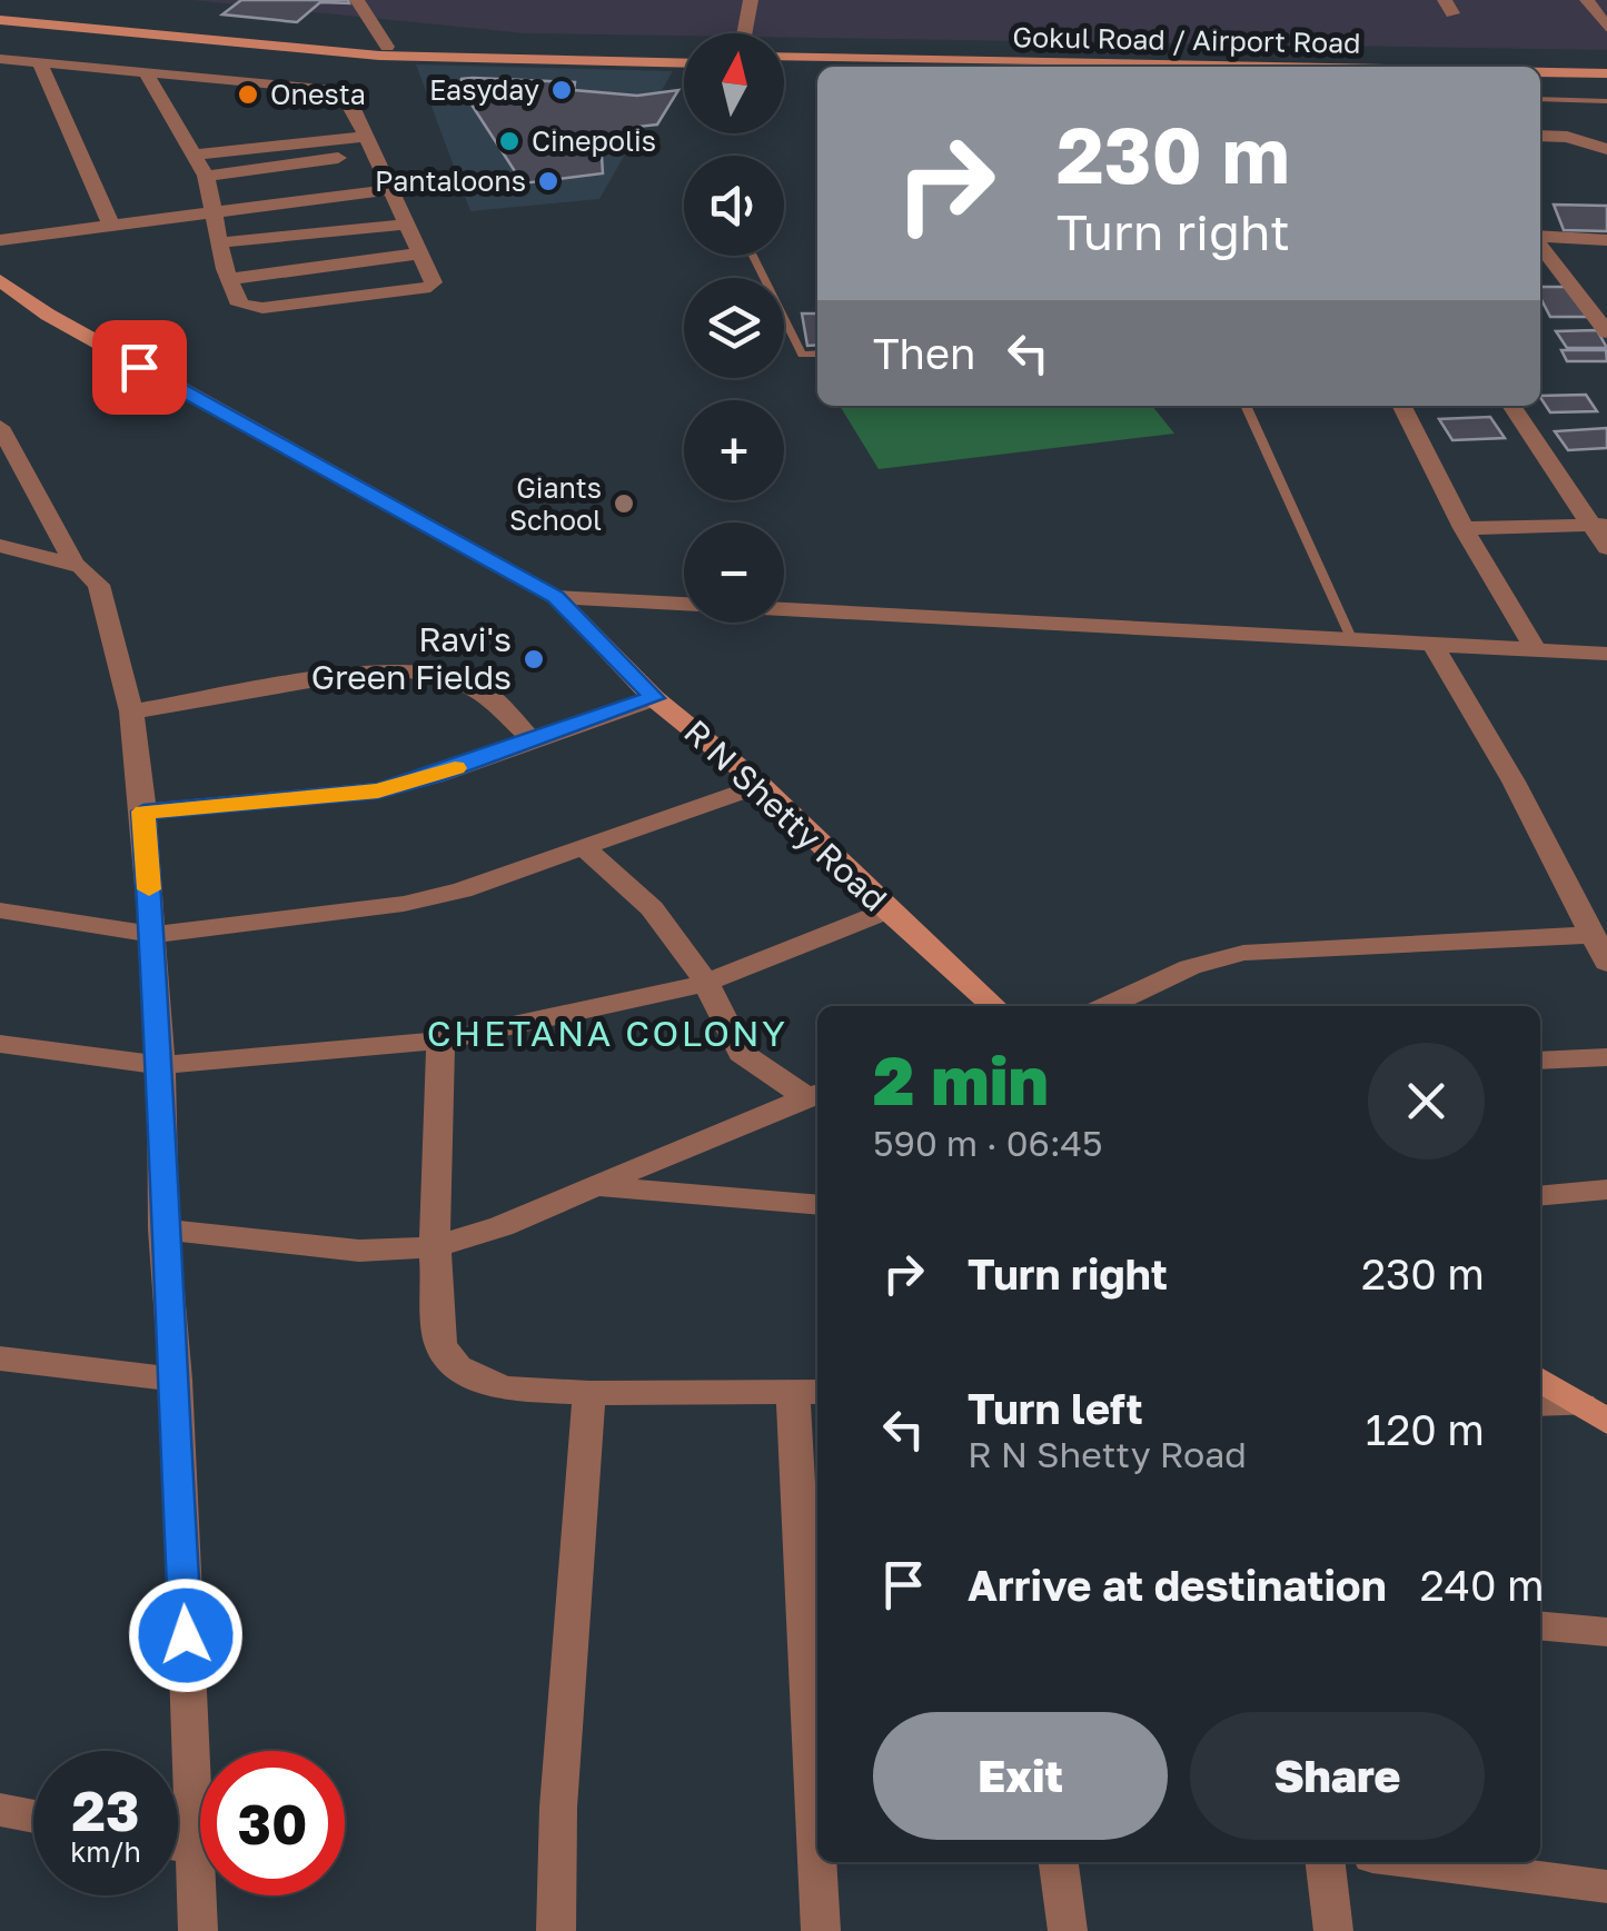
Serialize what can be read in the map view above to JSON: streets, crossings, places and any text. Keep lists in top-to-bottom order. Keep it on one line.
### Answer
{"streets":{"main road":["Gokul Road / Airport Road","R N Shetty Road"]},"districts":["CHETANA COLONY"],"places":["Easyday","Onesta","Cinepolis","Pantaloons","Giants School","Ravi's Green Fields"],"north":"top","page":{"map_buttons":["+","−"],"turn":["230 m","Turn right"],"then":"Then","heading":["2 min","590 m · 06:45"],"list":[{"name":"Turn right","value":"230 m"},{"name":"Turn left","note":"R N Shetty Road","value":"120 m"},{"name":"Arrive at destination","value":"240 m"}],"buttons":["Exit","Share"],"speed":"23 km/h","limit":"30"}}
